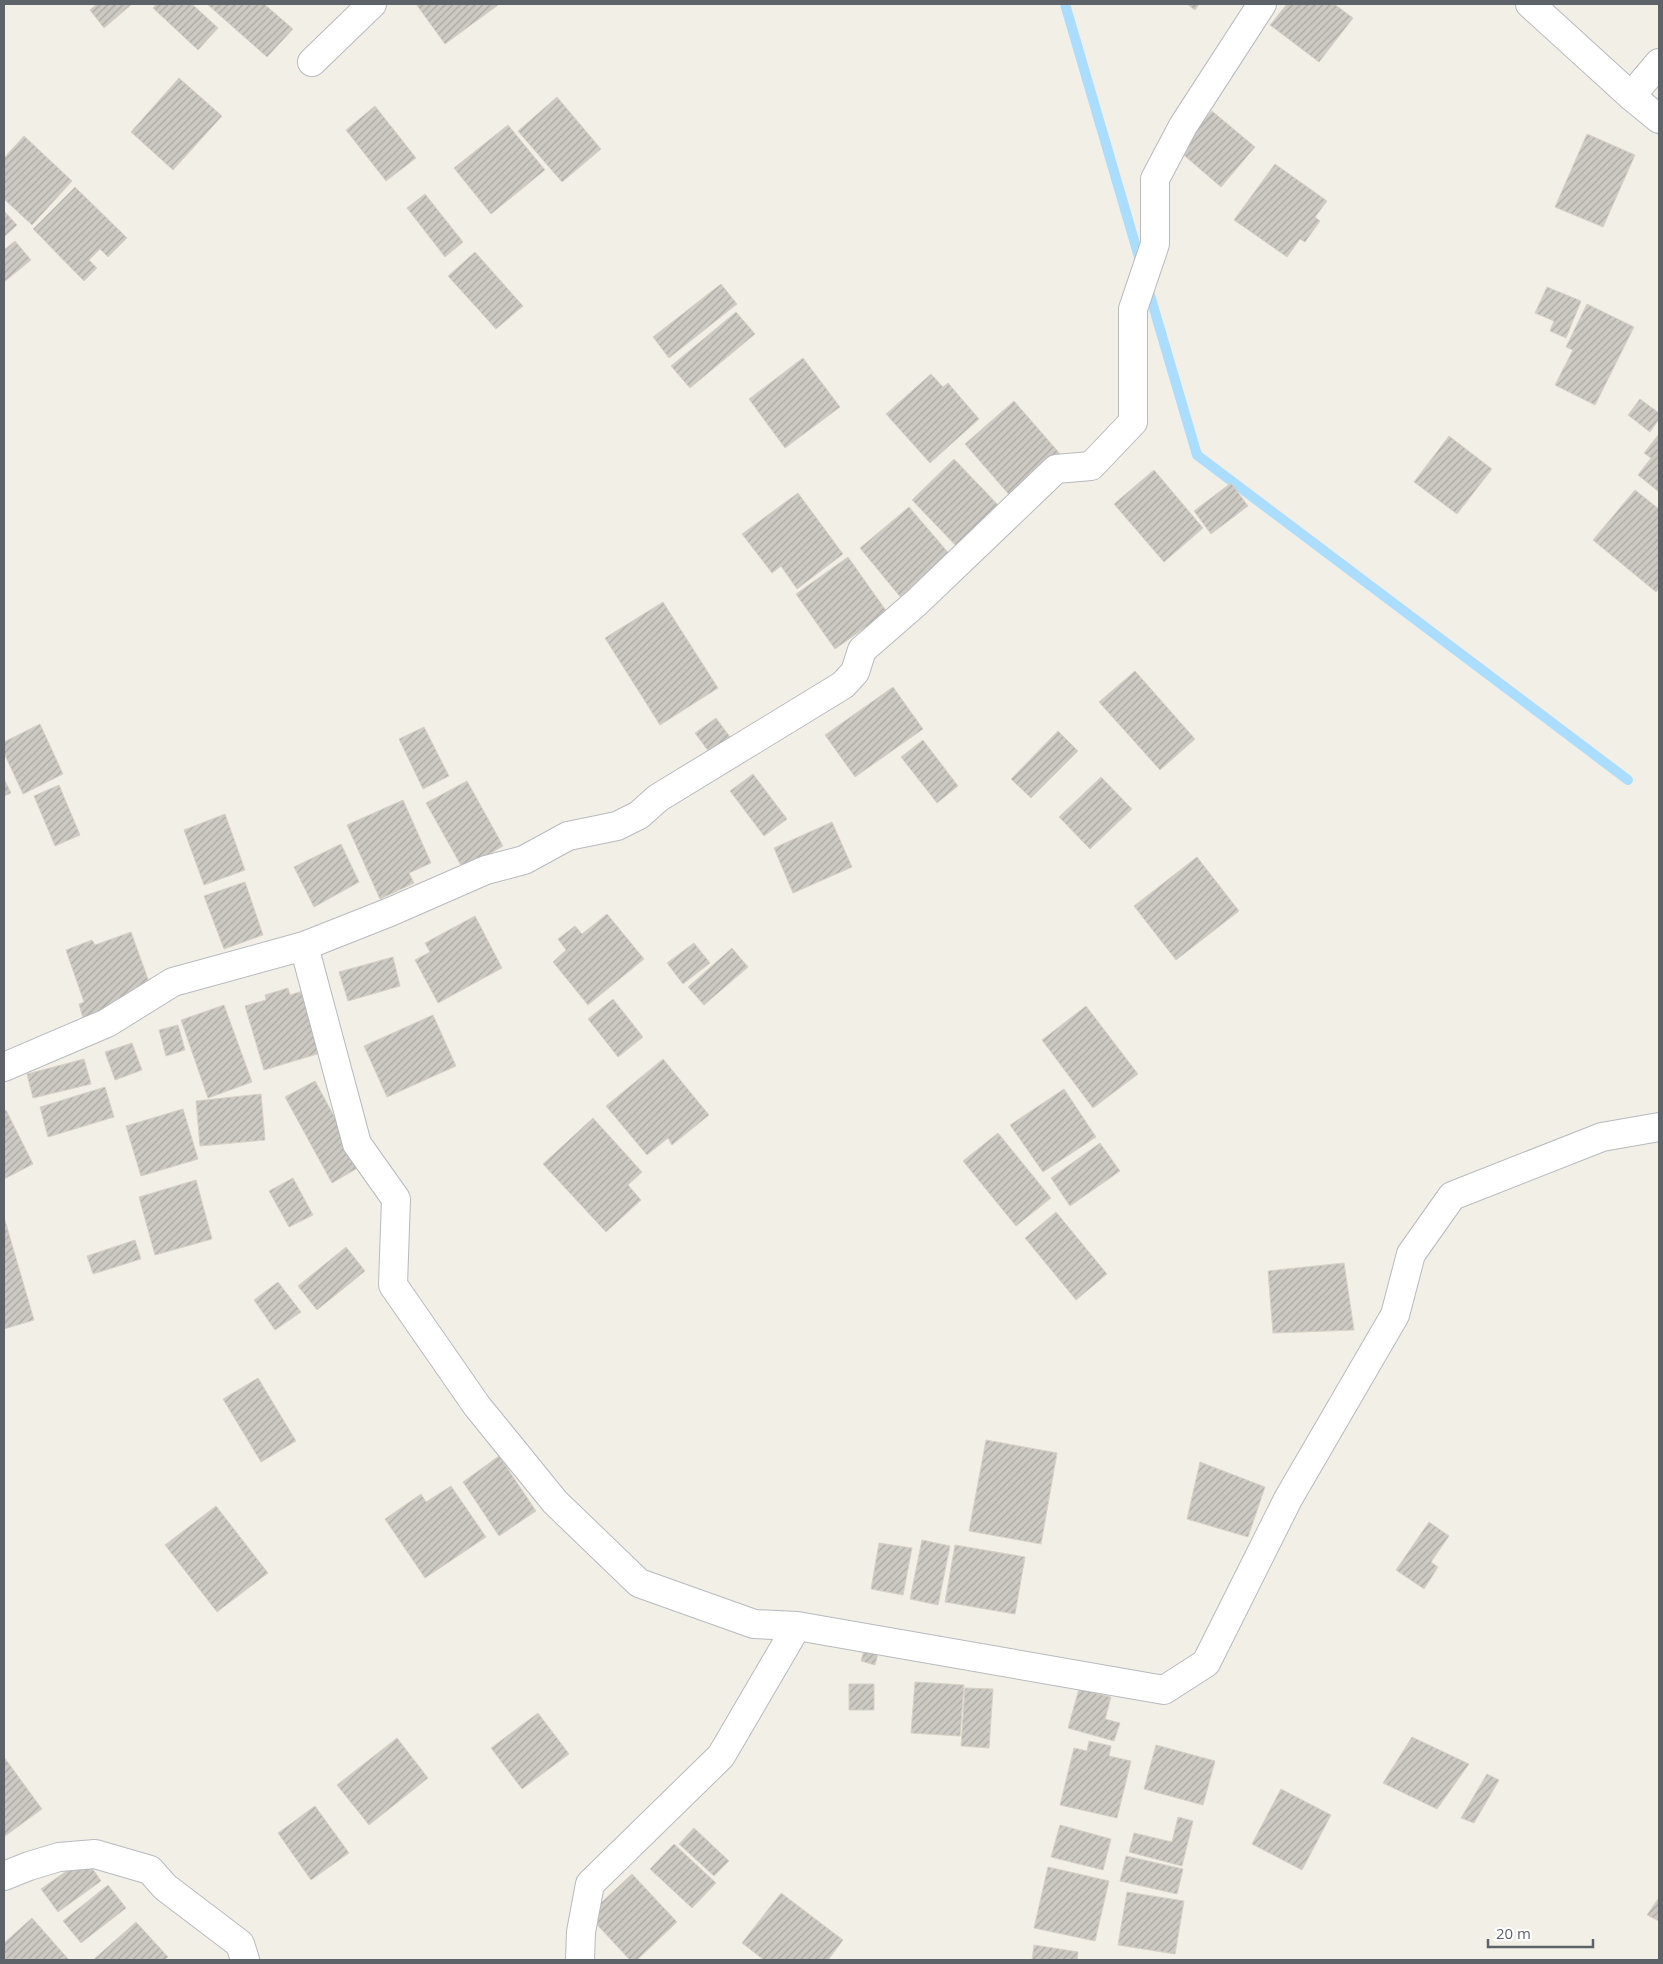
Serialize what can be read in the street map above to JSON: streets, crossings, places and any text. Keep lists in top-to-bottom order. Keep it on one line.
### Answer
{"scale_bar":"20 m"}
